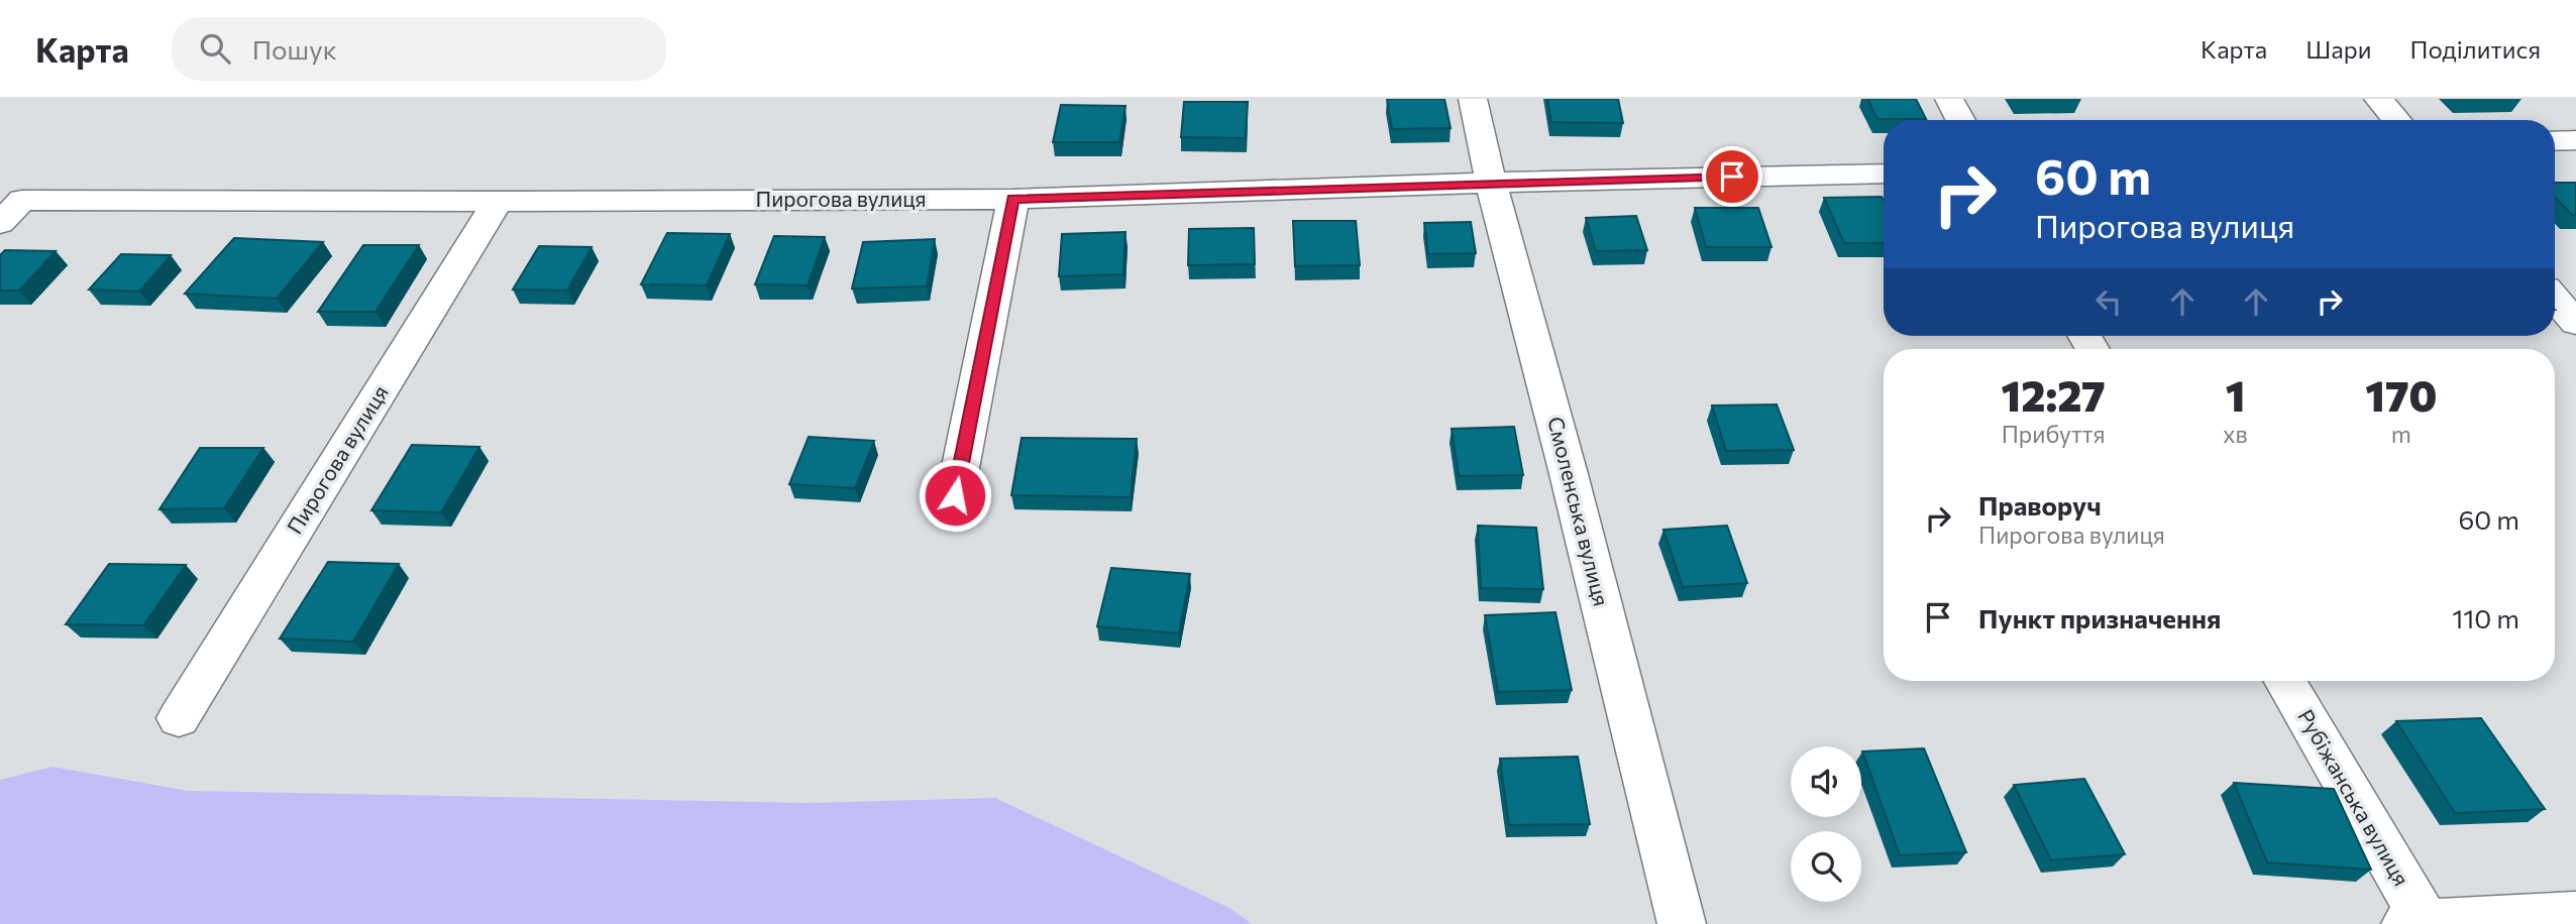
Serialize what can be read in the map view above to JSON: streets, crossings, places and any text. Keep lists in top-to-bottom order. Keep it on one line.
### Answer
{"streets":{"street":["Пирогова вулиця","Смоленська вулиця","Рубіжанська вулиця"]},"crossings":[["Пирогова вулиця","Смоленська вулиця"]],"page":{"header":"Карта","search":"Пошук","nav":["Карта","Шари","Поділитися"],"turn":["60 m","Пирогова вулиця"],"eta":["12:27","Прибуття","1","хв","170","m"],"list":[{"name":"Праворуч","note":"Пирогова вулиця","value":"60 m"},{"name":"Пункт призначення","value":"110 m"}]}}
